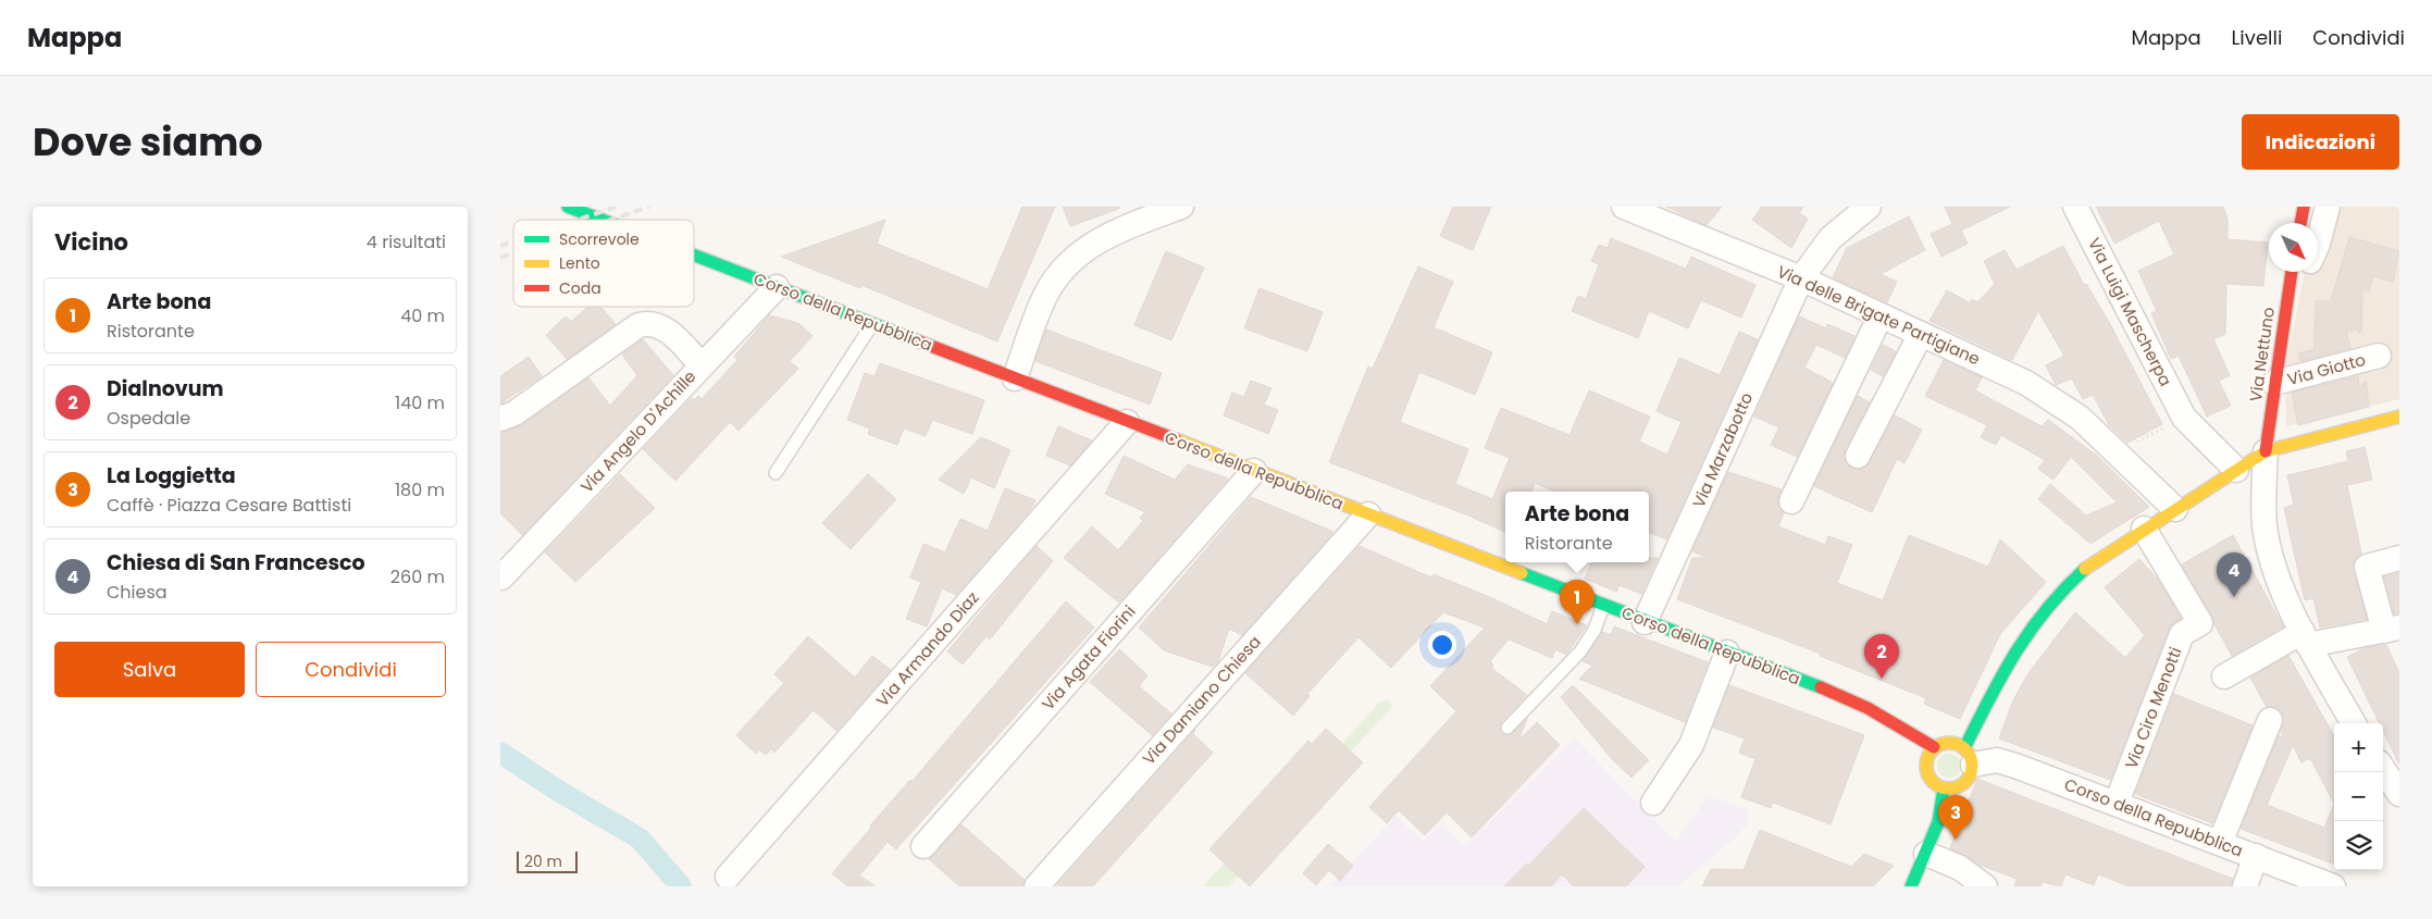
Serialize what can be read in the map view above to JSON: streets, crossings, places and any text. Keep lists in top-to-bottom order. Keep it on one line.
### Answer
{"streets":{"street":["Corso della Repubblica","Via Luigi Mascherpa","Via delle Brigate Partigiane","Via Nettuno","Via Giotto","Via Angelo D'Achille","Via Marzabotto","Via Armando Diaz","Via Agata Fiorini","Via Damiano Chiesa","Via Ciro Menotti"]},"crossings":[["Corso della Repubblica","Via Angelo D'Achille"],["Corso della Repubblica","Via Marzabotto"],["Corso della Repubblica","Via Armando Diaz"],["Corso della Repubblica","Via Agata Fiorini"],["Corso della Repubblica","Via Damiano Chiesa"],["Corso della Repubblica","Via Ciro Menotti"],["Via delle Brigate Partigiane","Via Marzabotto"],["Via Nettuno","Via Giotto"]],"legend":["Scorrevole","Lento","Coda"],"scale_bar":"20 m","north":"bottom right","page":{"header":"Mappa","nav":["Mappa","Livelli","Condividi"],"title":"Dove siamo","buttons":["Indicazioni",["Salva","Condividi"]],"heading":["Vicino","4 risultati"],"list":[{"mark":"1","name":"Arte bona","note":"Ristorante","value":"40 m"},{"mark":"2","name":"Dialnovum","note":"Ospedale","value":"140 m"},{"mark":"3","name":"La Loggietta","note":"Caffè · Piazza Cesare Battisti","value":"180 m"},{"mark":"4","name":"Chiesa di San Francesco","note":"Chiesa","value":"260 m"}],"popup":["Arte bona","Ristorante"],"pins":["4","1","2","3"],"map_buttons":["+","−"],"scale":"20 m"}}
